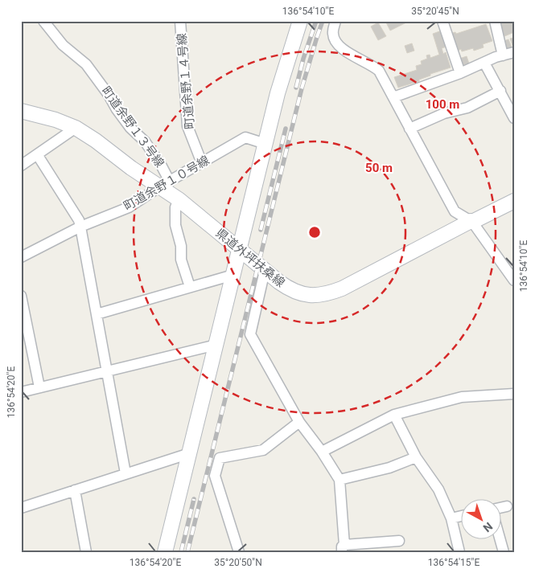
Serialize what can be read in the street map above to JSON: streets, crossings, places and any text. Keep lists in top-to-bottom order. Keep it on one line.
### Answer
{"streets":{"main road":["県道外坪扶桑線"],"street":["町道余野１４号線","町道余野１３号線","町道余野１０号線"]},"crossings":[["町道余野１４号線","町道余野１０号線"],["町道余野１３号線","町道余野１０号線"],["町道余野１３号線","県道外坪扶桑線"],["町道余野１０号線","県道外坪扶桑線"]],"north":"bottom right","coordinates":["136°54'10\"E","35°20'45\"N","136°54'20\"E","35°20'50\"N","136°54'15\"E"],"rings":["100 m","50 m"]}
